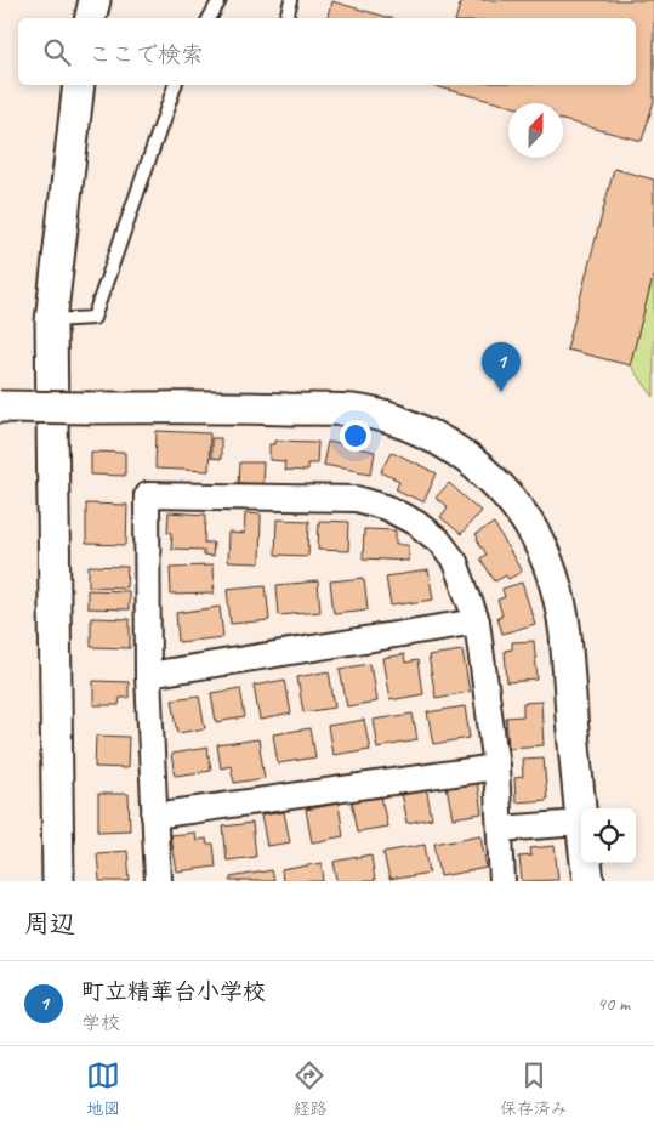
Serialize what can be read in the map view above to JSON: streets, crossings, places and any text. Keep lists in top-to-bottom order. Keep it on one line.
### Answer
{"north":"top","page":{"search":"ここで検索","pins":"1","heading":"周辺","list":[{"mark":"1","name":"町立精華台小学校","note":"学校","value":"40 m"}],"nav":["地図","経路","保存済み"]}}
